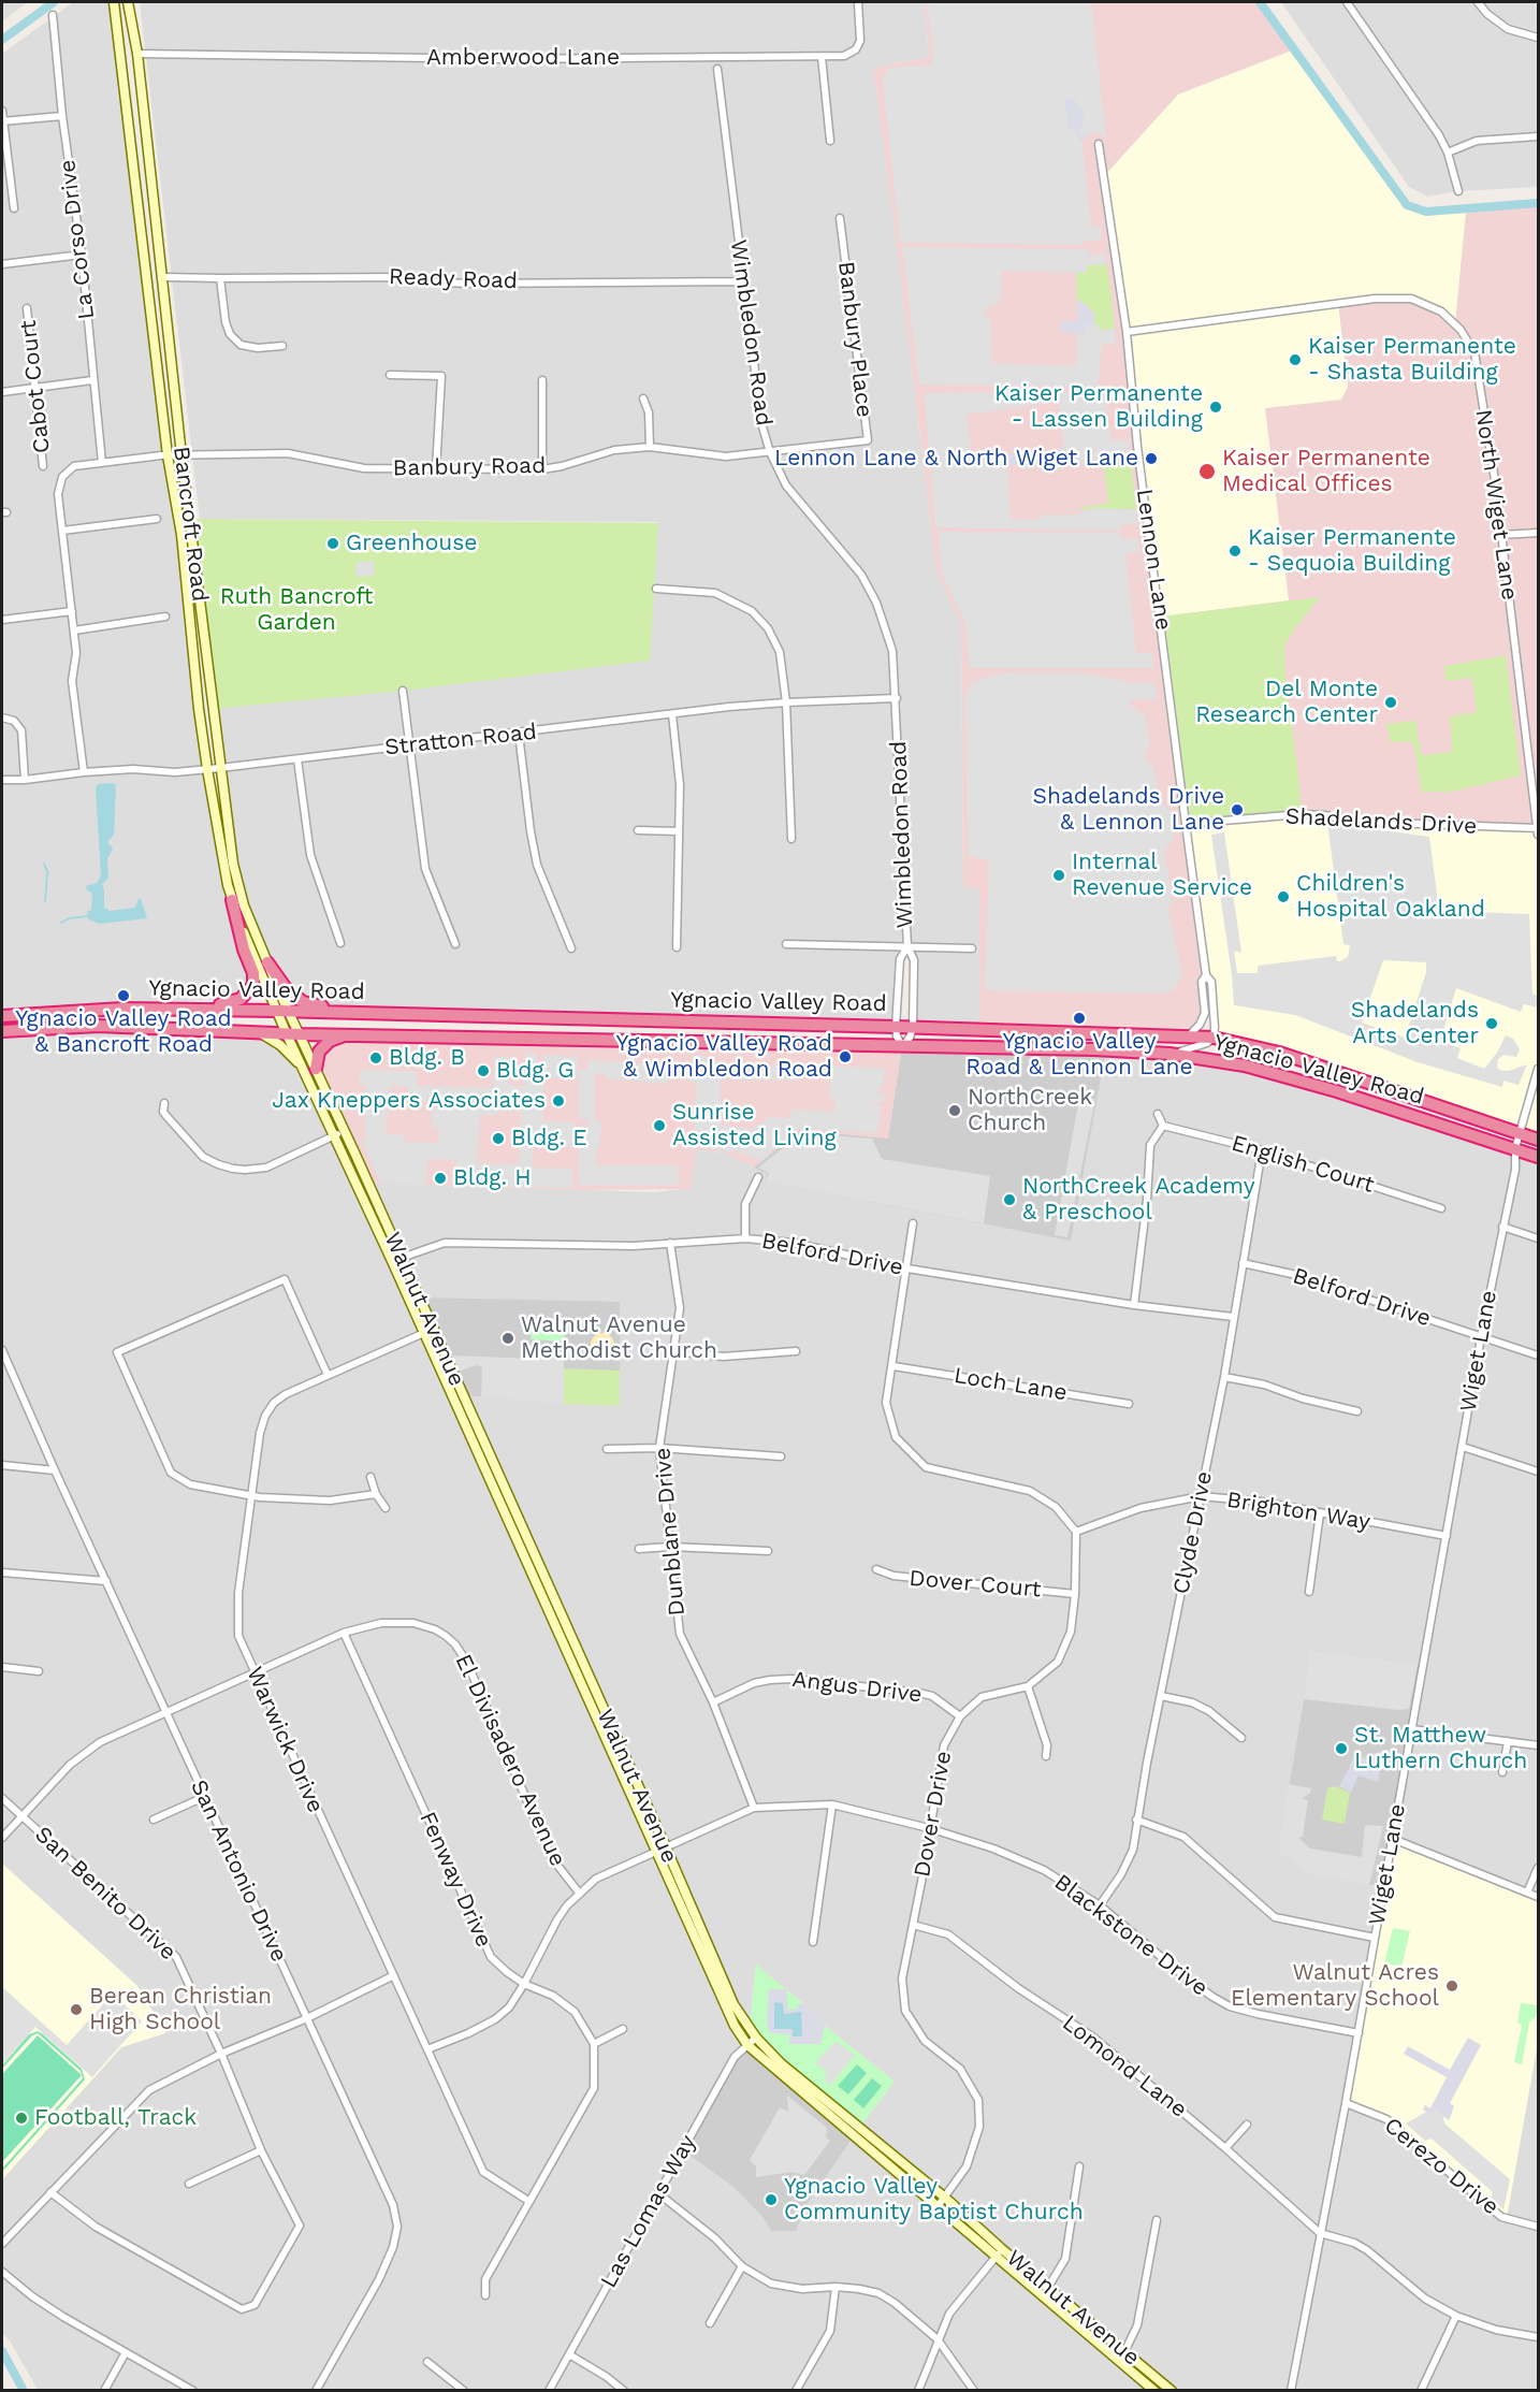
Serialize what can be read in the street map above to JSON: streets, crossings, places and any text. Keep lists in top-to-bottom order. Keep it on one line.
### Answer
{"streets":{"highway":["Ygnacio Valley Road"],"street":["Amberwood Lane","La Corso Drive","Ready Road","Wimbledon Road","Banbury Place","Cabot Court","Banbury Road","North Wiget Lane","Bancroft Road","Lennon Lane","Stratton Road","Shadelands Drive","English Court","Belford Drive","Walnut Avenue","Wiget Lane","Loch Lane","Brighton Way","Dunblane Drive","Clyde Drive","Dover Court","Angus Drive","Warwick Drive","El Divisadero Avenue","Dover Drive","San Antonio Drive","Fenway Drive","San Benito Drive","Blackstone Drive","Lomond Lane","Cerezo Drive","Las Lomas Way"]},"crossings":[["Amberwood Lane","Bancroft Road"],["La Corso Drive","Banbury Road"],["Ready Road","Wimbledon Road"],["Ready Road","Bancroft Road"],["Wimbledon Road","Banbury Place"],["Wimbledon Road","Banbury Road"],["Wimbledon Road","Stratton Road"],["Wimbledon Road","Ygnacio Valley Road"],["Banbury Place","Banbury Road"],["Banbury Road","Bancroft Road"],["North Wiget Lane","Lennon Lane"],["North Wiget Lane","Shadelands Drive"],["Bancroft Road","Stratton Road"],["Bancroft Road","Ygnacio Valley Road"],["Bancroft Road","Walnut Avenue"],["Lennon Lane","Shadelands Drive"],["Lennon Lane","Ygnacio Valley Road"],["Ygnacio Valley Road","Walnut Avenue"],["Ygnacio Valley Road","Wiget Lane"],["English Court","Clyde Drive"],["Belford Drive","Walnut Avenue"],["Belford Drive","Wiget Lane"],["Belford Drive","Dunblane Drive"],["Belford Drive","Clyde Drive"],["Walnut Avenue","Warwick Drive"],["Walnut Avenue","Dover Drive"],["Walnut Avenue","Blackstone Drive"],["Walnut Avenue","Las Lomas Way"],["Wiget Lane","Brighton Way"],["Wiget Lane","Blackstone Drive"],["Wiget Lane","Lomond Lane"],["Wiget Lane","Cerezo Drive"],["Brighton Way","Clyde Drive"],["Brighton Way","Dover Drive"],["Dunblane Drive","Angus Drive"],["Dunblane Drive","Blackstone Drive"],["Clyde Drive","Blackstone Drive"],["Dover Court","Dover Drive"],["Angus Drive","Dover Drive"],["Warwick Drive","El Divisadero Avenue"],["Warwick Drive","Blackstone Drive"],["El Divisadero Avenue","San Antonio Drive"],["El Divisadero Avenue","Fenway Drive"],["El Divisadero Avenue","San Benito Drive"],["El Divisadero Avenue","Blackstone Drive"],["Dover Drive","Blackstone Drive"],["Dover Drive","Lomond Lane"],["Fenway Drive","Blackstone Drive"]],"parks":["Ruth Bancroft Garden"],"places":["Kaiser Permanente - Shasta Building","Kaiser Permanente - Lassen Building","Lennon Lane & North Wiget Lane","Kaiser Permanente Medical Offices","Greenhouse","Kaiser Permanente - Sequoia Building","Del Monte Research Center","Shadelands Drive & Lennon Lane","Internal Revenue Service","Children's Hospital Oakland","Ygnacio Valley Road & Bancroft Road","Ygnacio Valley Road & Lennon Lane","Shadelands Arts Center","Ygnacio Valley Road & Wimbledon Road","Bldg. B","Bldg. G","Jax Kneppers Associates","NorthCreek Church","Sunrise Assisted Living","Bldg. E","Bldg. H","NorthCreek Academy & Preschool","Walnut Avenue Methodist Church","St. Matthew Luthern Church","Walnut Acres Elementary School","Berean Christian High School","Football, Track","Ygnacio Valley Community Baptist Church"]}
